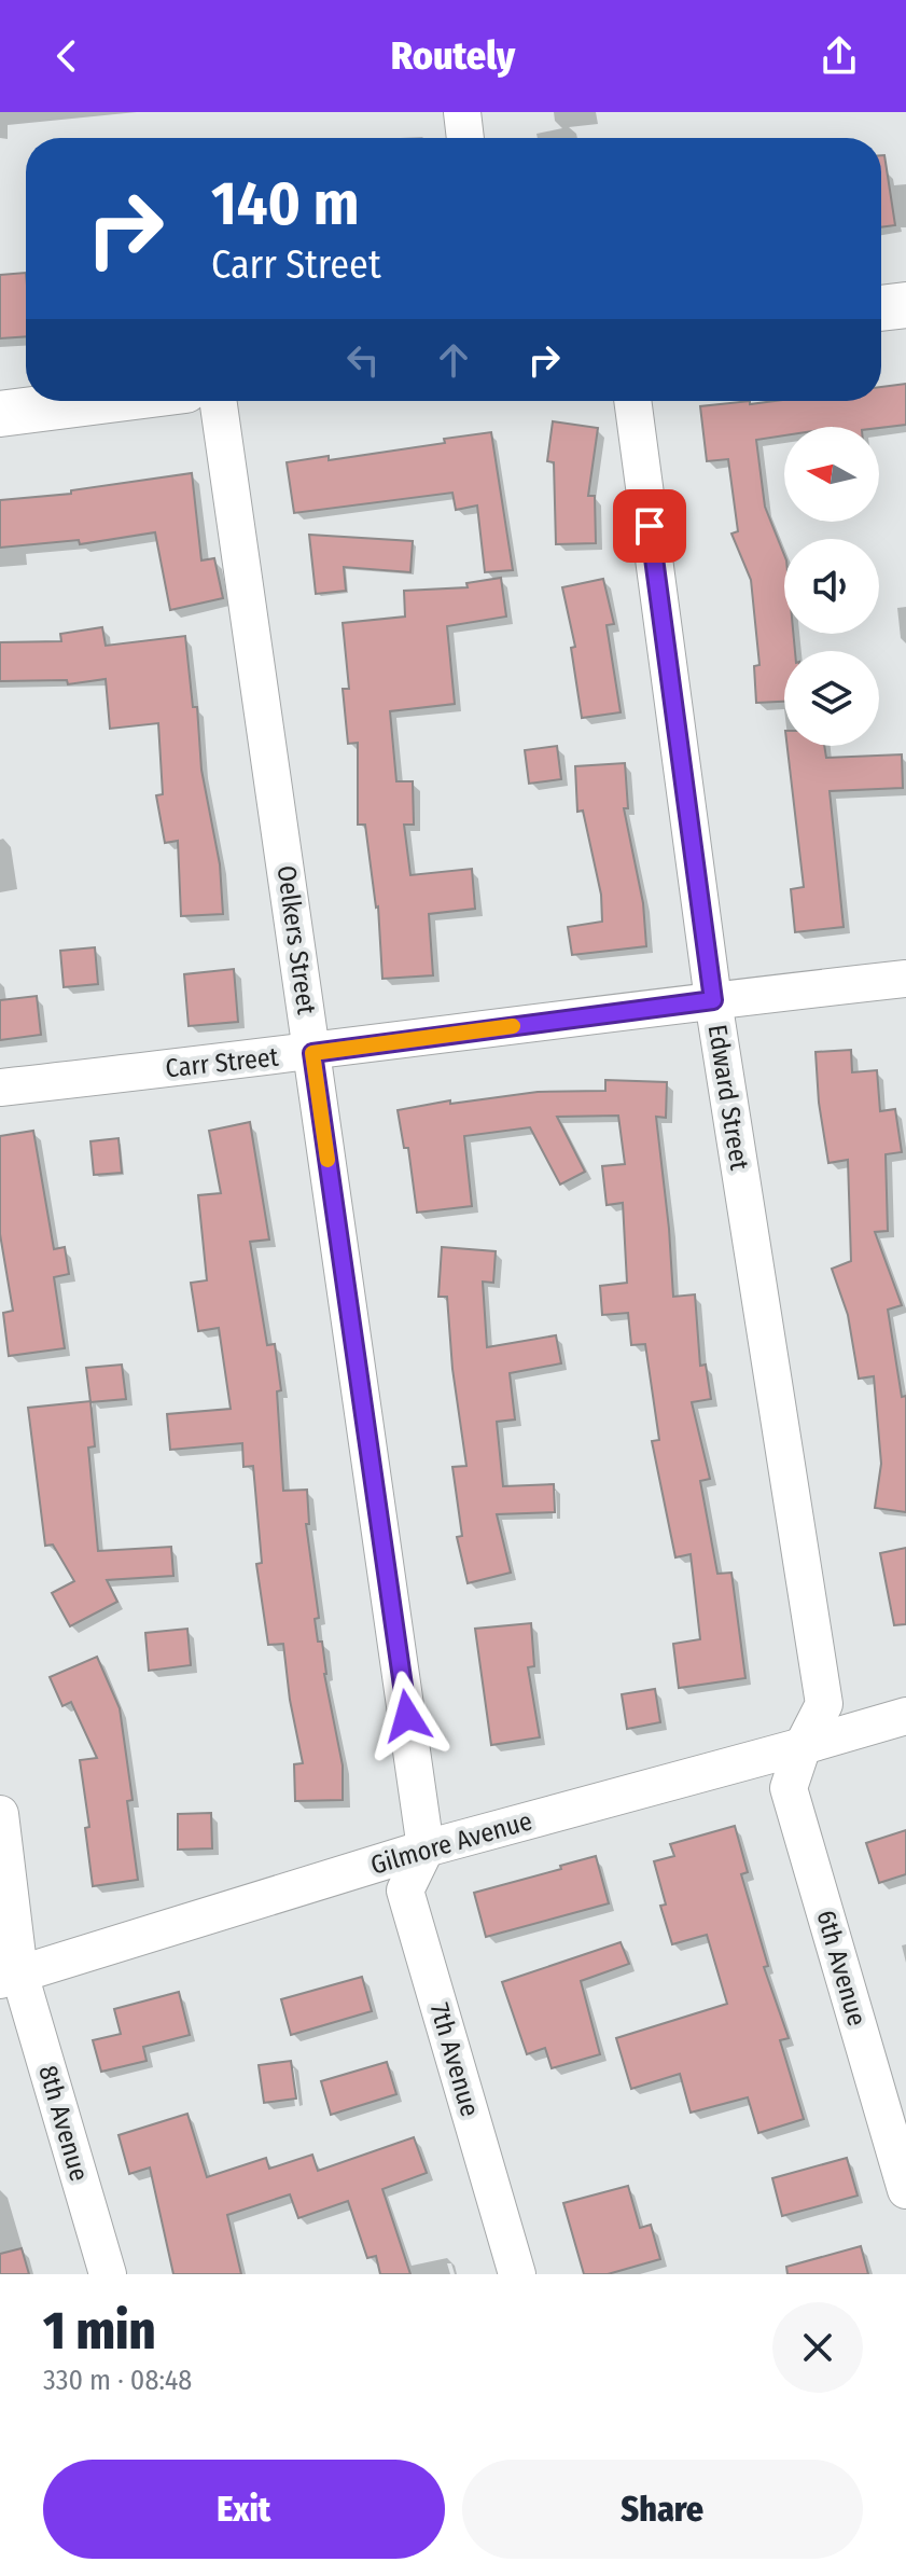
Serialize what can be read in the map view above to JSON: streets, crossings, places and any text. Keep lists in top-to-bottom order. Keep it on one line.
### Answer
{"streets":{"street":["Oelkers Street","Carr Street","Edward Street","Gilmore Avenue","6th Avenue","7th Avenue","8th Avenue"]},"crossings":[["Oelkers Street","Carr Street"],["Oelkers Street","Gilmore Avenue"],["Oelkers Street","7th Avenue"],["Carr Street","Edward Street"],["Edward Street","Gilmore Avenue"],["Edward Street","6th Avenue"],["Gilmore Avenue","6th Avenue"],["Gilmore Avenue","7th Avenue"],["Gilmore Avenue","8th Avenue"]],"north":"left","page":{"header":"Routely","turn":["140 m","Carr Street"],"heading":["1 min","330 m · 08:48"],"buttons":["Exit","Share"]}}
